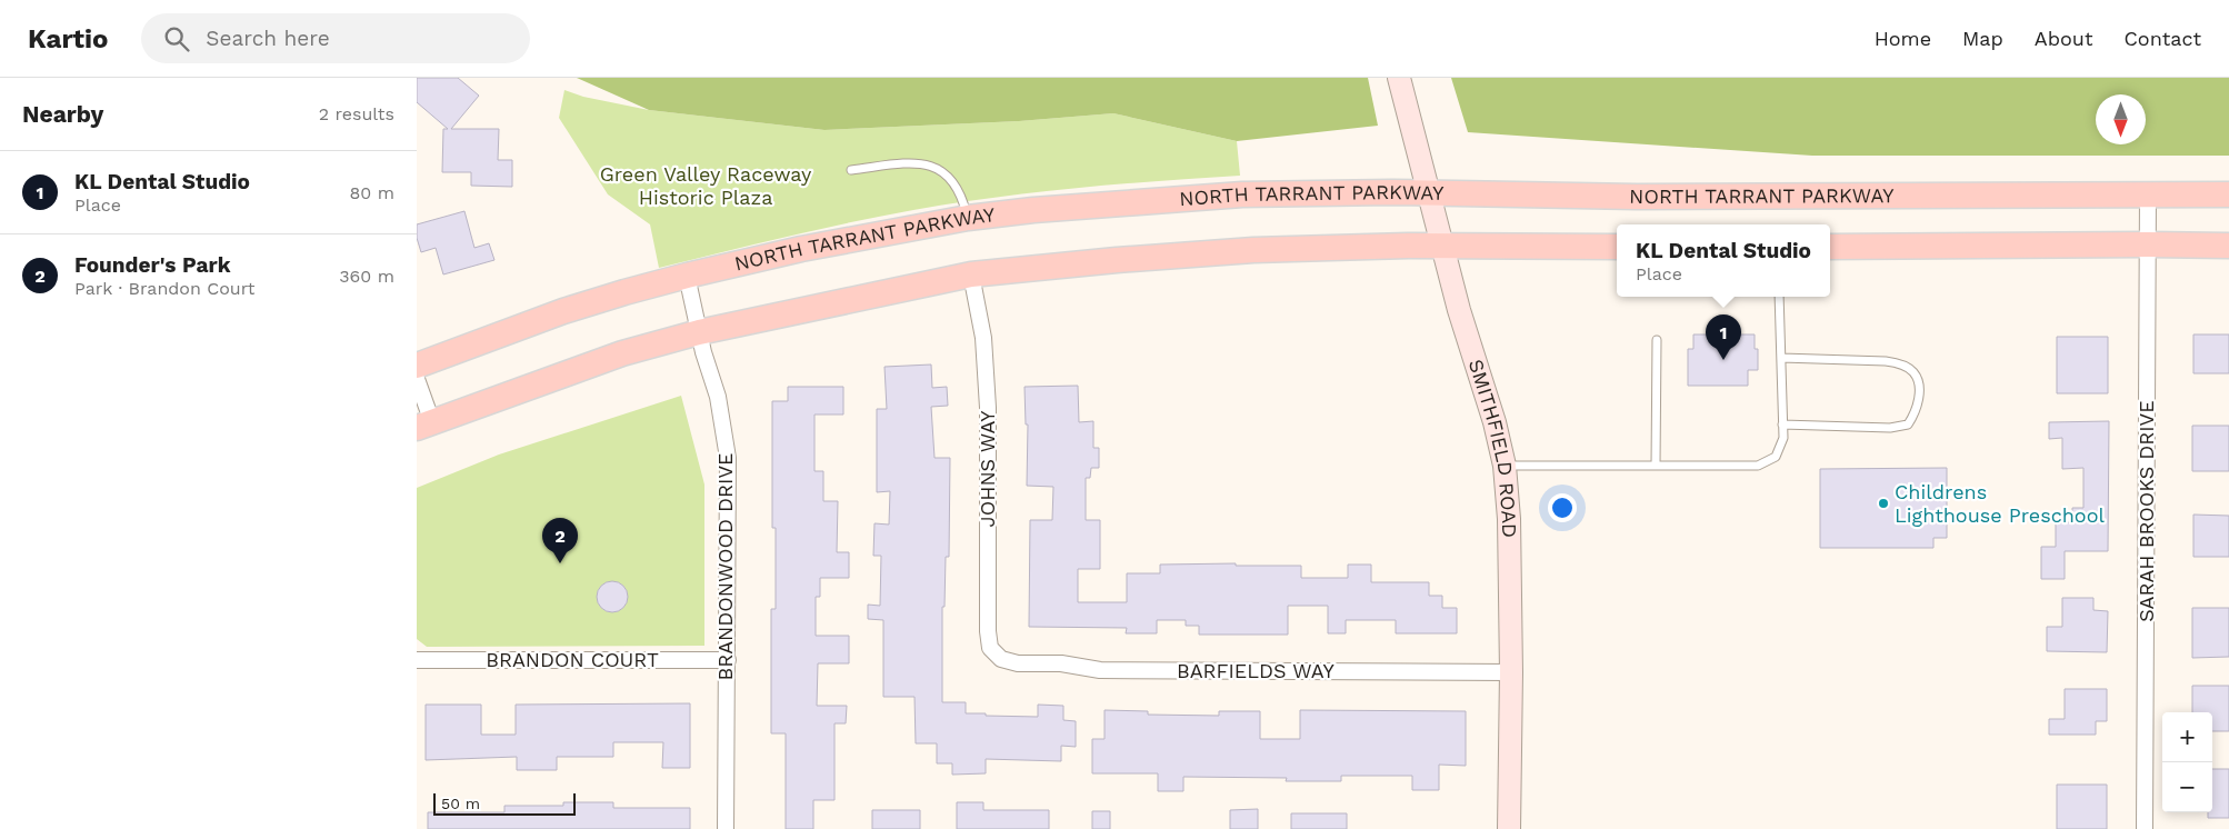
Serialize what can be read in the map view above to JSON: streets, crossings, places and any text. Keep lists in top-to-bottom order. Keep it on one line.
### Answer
{"streets":{"main road":["NORTH TARRANT PARKWAY","SMITHFIELD ROAD"],"street":["JOHNS WAY","SARAH BROOKS DRIVE","BRANDONWOOD DRIVE","BRANDON COURT","BARFIELDS WAY"]},"crossings":[["NORTH TARRANT PARKWAY","SMITHFIELD ROAD"],["NORTH TARRANT PARKWAY","SARAH BROOKS DRIVE"],["NORTH TARRANT PARKWAY","BRANDONWOOD DRIVE"],["SMITHFIELD ROAD","BARFIELDS WAY"],["JOHNS WAY","BARFIELDS WAY"],["BRANDONWOOD DRIVE","BRANDON COURT"]],"parks":["Green Valley Raceway Historic Plaza"],"places":["Childrens Lighthouse Preschool"],"scale_bar":"50 m","north":"bottom","page":{"header":"Kartio","search":"Search here","nav":["Home","Map","About","Contact"],"heading":["Nearby","2 results"],"list":[{"mark":"1","name":"KL Dental Studio","note":"Place","value":"80 m"},{"mark":"2","name":"Founder's Park","note":"Park · Brandon Court","value":"360 m"}],"popup":["KL Dental Studio","Place"],"pins":["1","2"],"map_buttons":["+","−"],"scale":"50 m"}}
